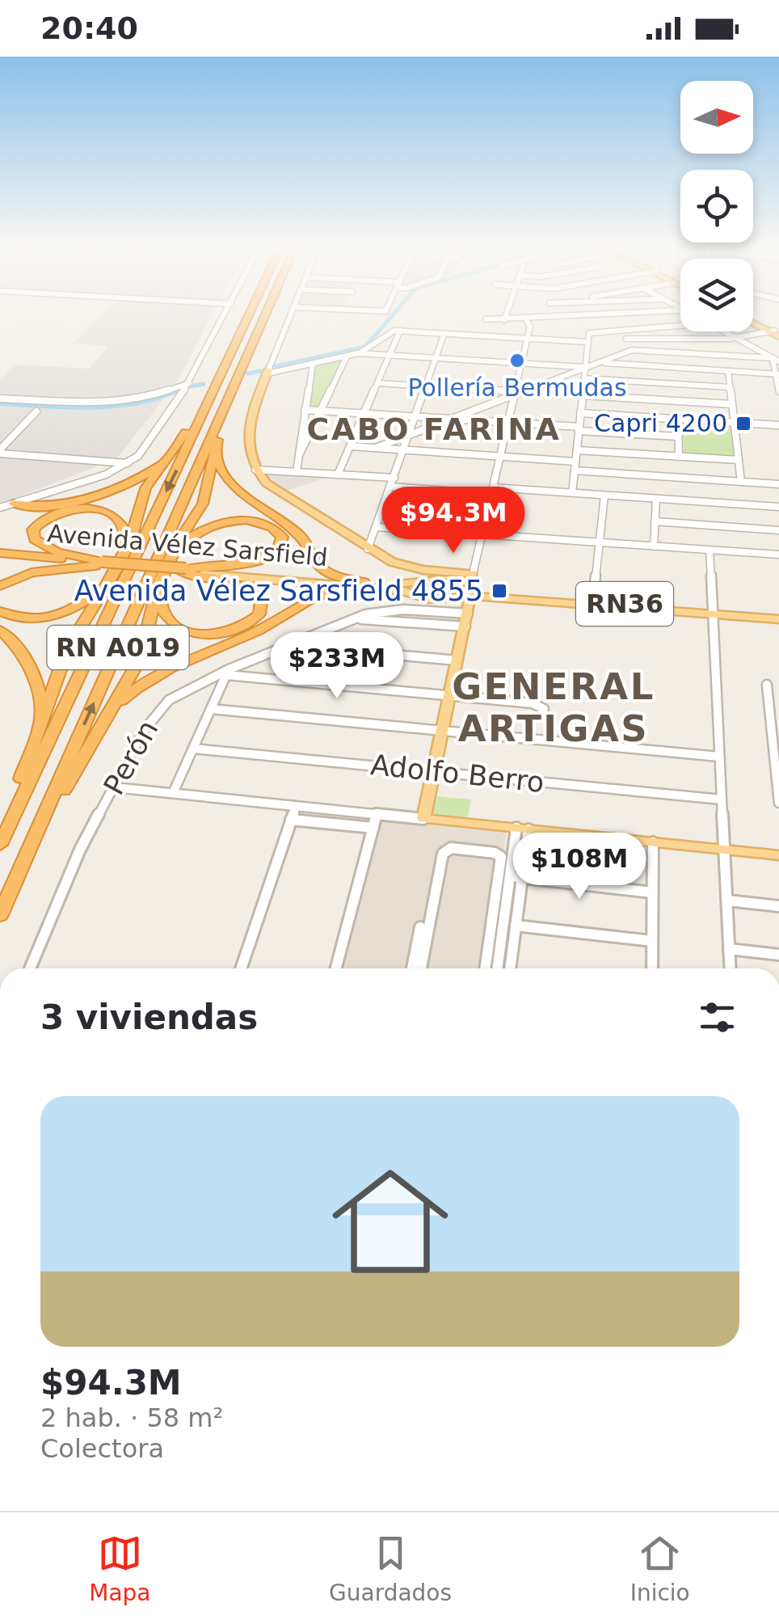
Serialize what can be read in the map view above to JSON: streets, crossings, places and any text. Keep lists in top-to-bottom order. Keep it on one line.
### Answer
{"streets":{"highway":["Avenida Vélez Sarsfield","RN36","RN A019"],"street":["Perón","Adolfo Berro"]},"crossings":[["Avenida Vélez Sarsfield","RN36"]],"districts":["CABO FARINA","GENERAL ARTIGAS"],"places":{"other":["Pollería Bermudas"],"transit":["Capri 4200","Avenida Vélez Sarsfield 4855"]},"north":"right","page":{"status":"20:40","price":["$94.3M","$233M","$108M"],"heading":"3 viviendas","list":[{"name":"$94.3M","note":"2 hab. · 58 m² · Colectora"}],"tabs":["Mapa","Guardados","Inicio"]}}
